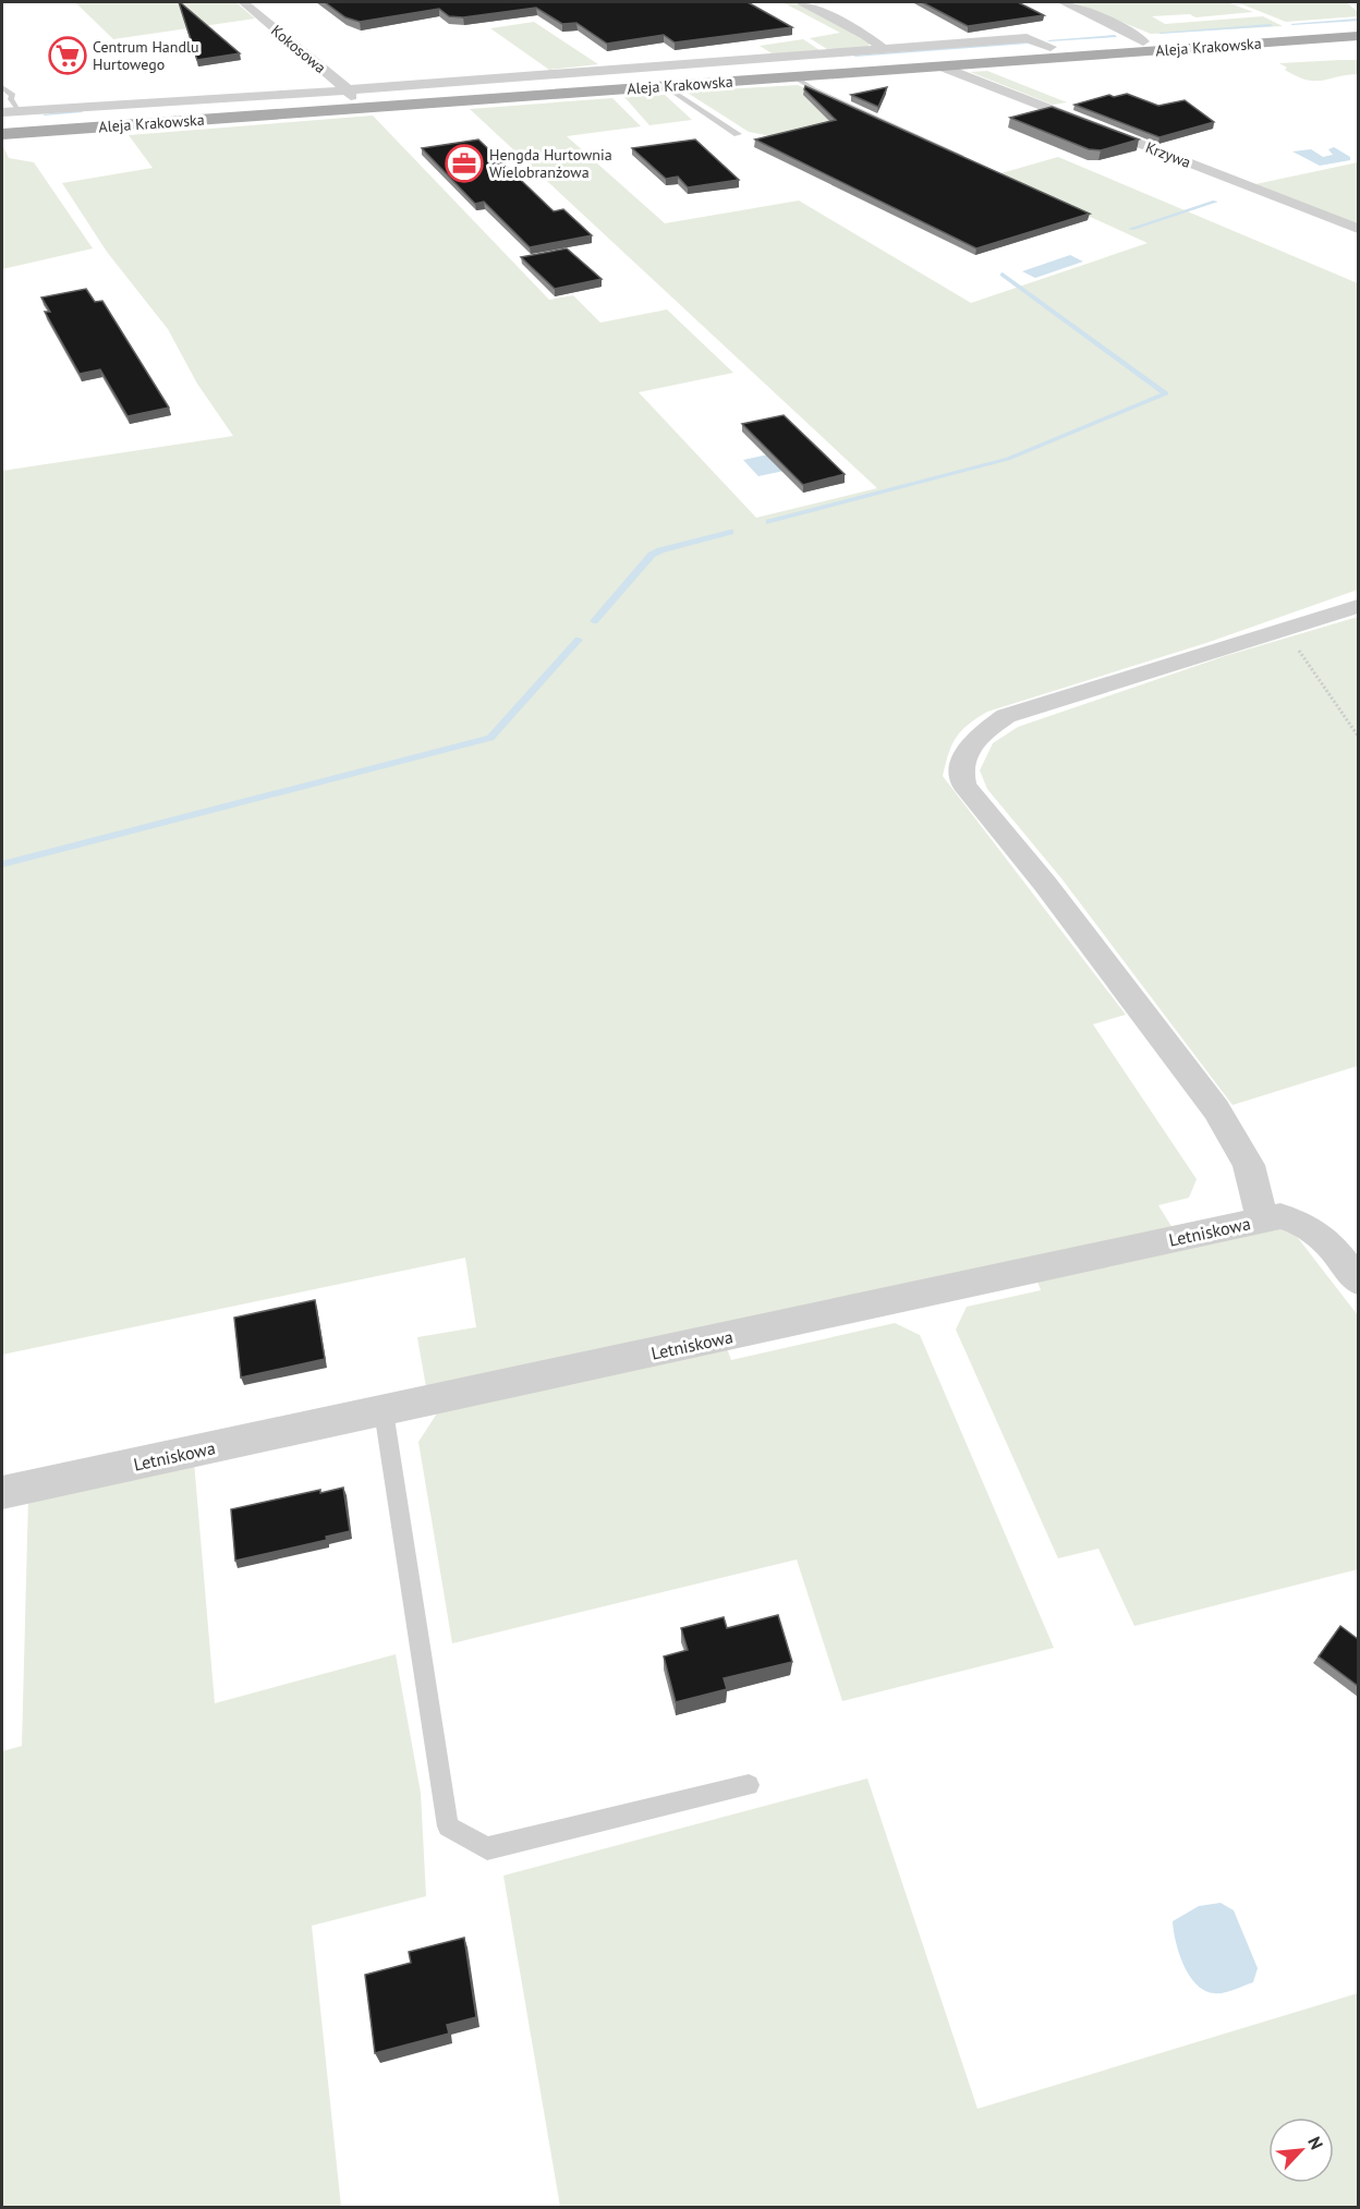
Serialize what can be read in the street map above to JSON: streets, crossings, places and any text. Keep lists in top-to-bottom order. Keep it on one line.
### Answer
{"streets":{"main road":["Aleja Krakowska"],"street":["Kokosowa","Krzywa","Letniskowa"]},"crossings":[["Aleja Krakowska","Kokosowa"],["Aleja Krakowska","Krzywa"]],"places":{"supermarket":["Centrum Handlu Hurtowego"],"office":["Hengda Hurtownia Wielobranżowa"]},"north":"top right"}
